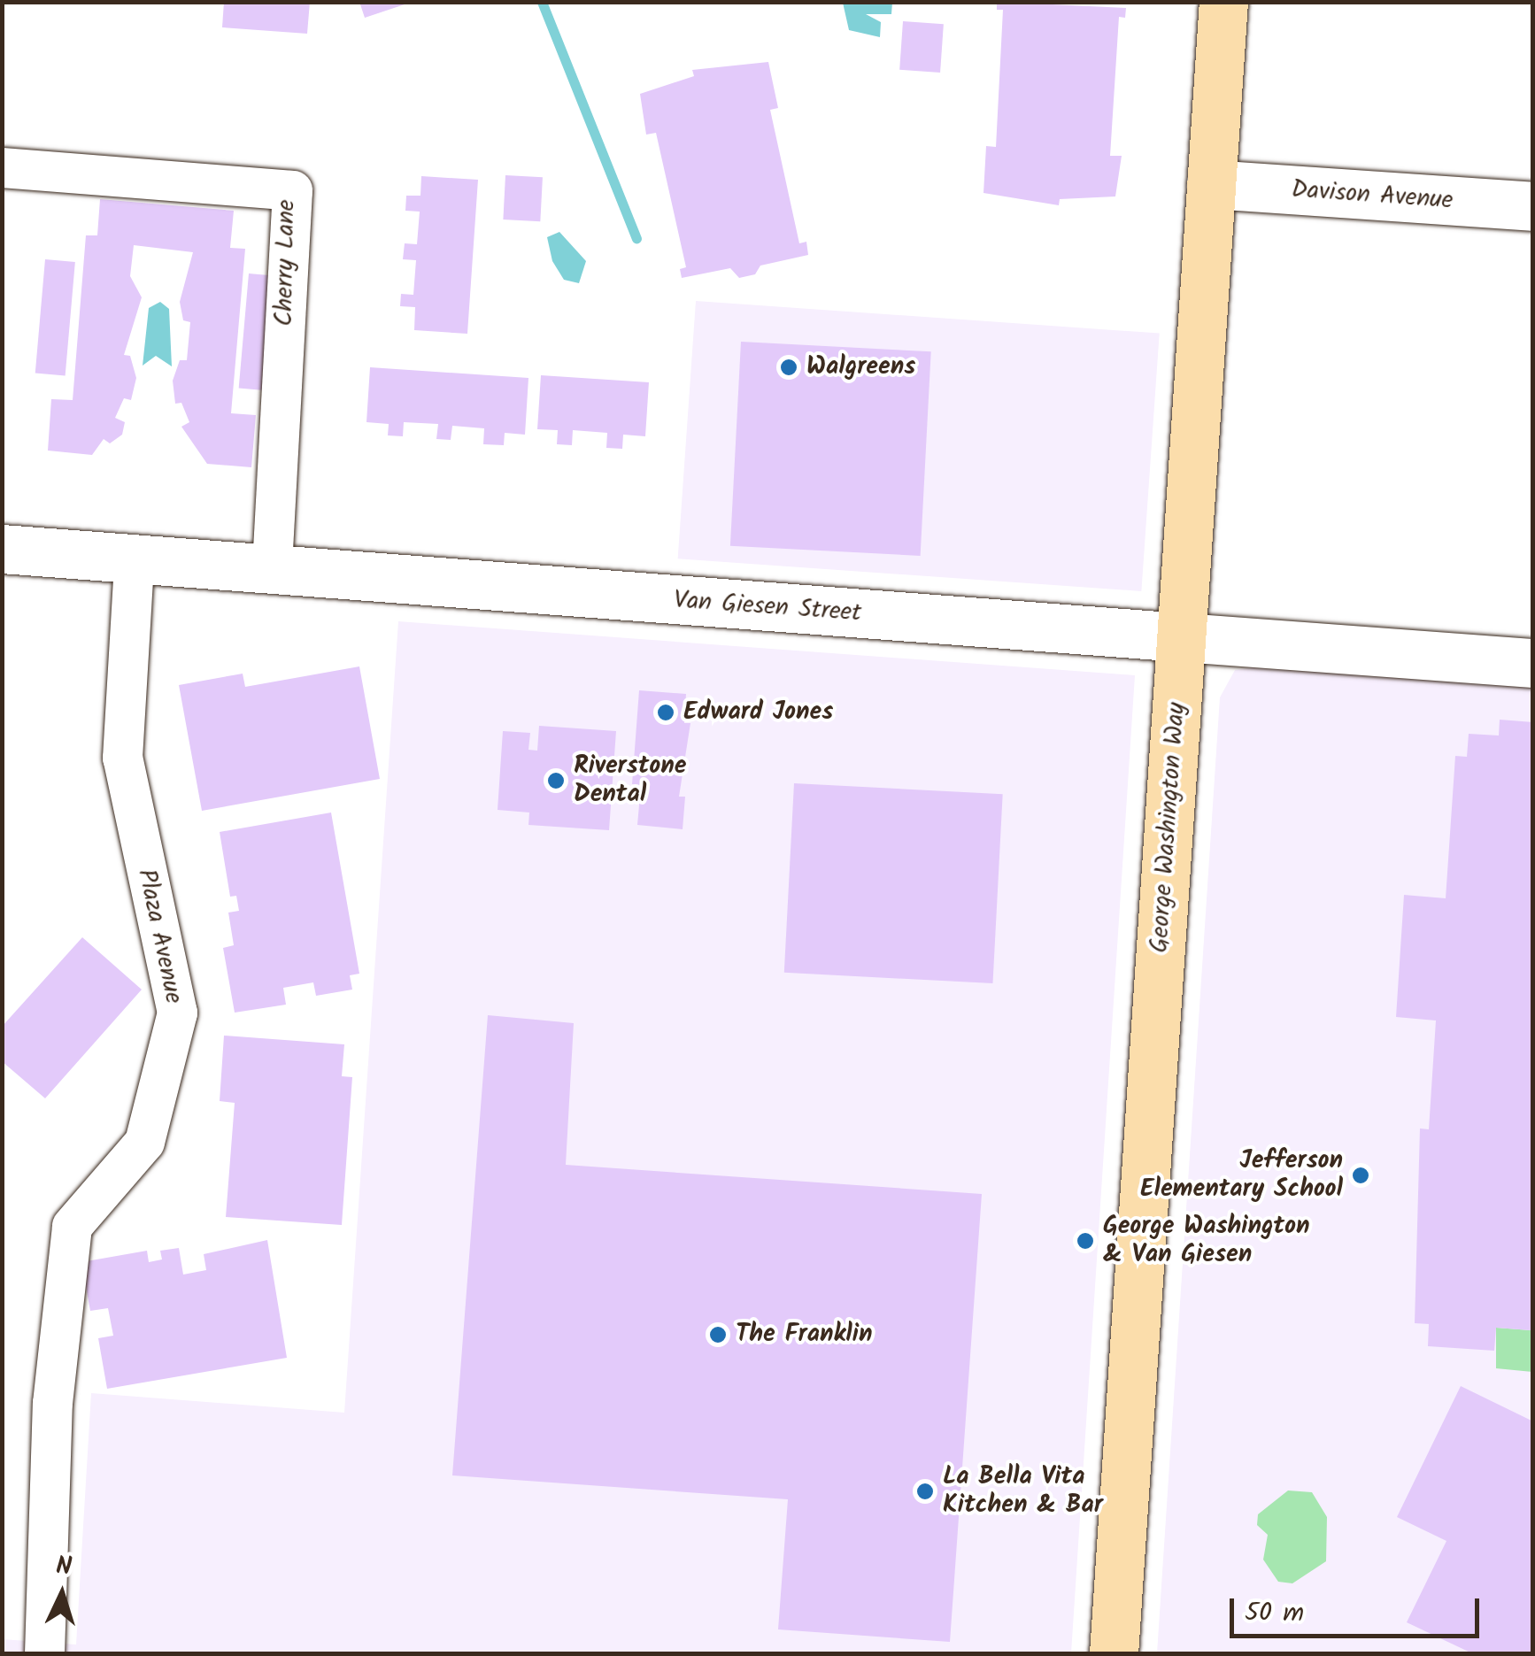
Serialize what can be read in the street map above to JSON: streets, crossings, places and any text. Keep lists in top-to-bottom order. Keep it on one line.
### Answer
{"streets":{"main road":["Davison Avenue","Van Giesen Street","George Washington Way"],"street":["Cherry Lane","Plaza Avenue"]},"crossings":[["Davison Avenue","George Washington Way"],["Cherry Lane","Van Giesen Street"],["Van Giesen Street","George Washington Way"],["Van Giesen Street","Plaza Avenue"]],"places":["Walgreens","Edward Jones","Riverstone Dental","Jefferson Elementary School","George Washington & Van Giesen","The Franklin","La Bella Vita Kitchen & Bar"],"scale_bar":"50 m","north":"top"}
